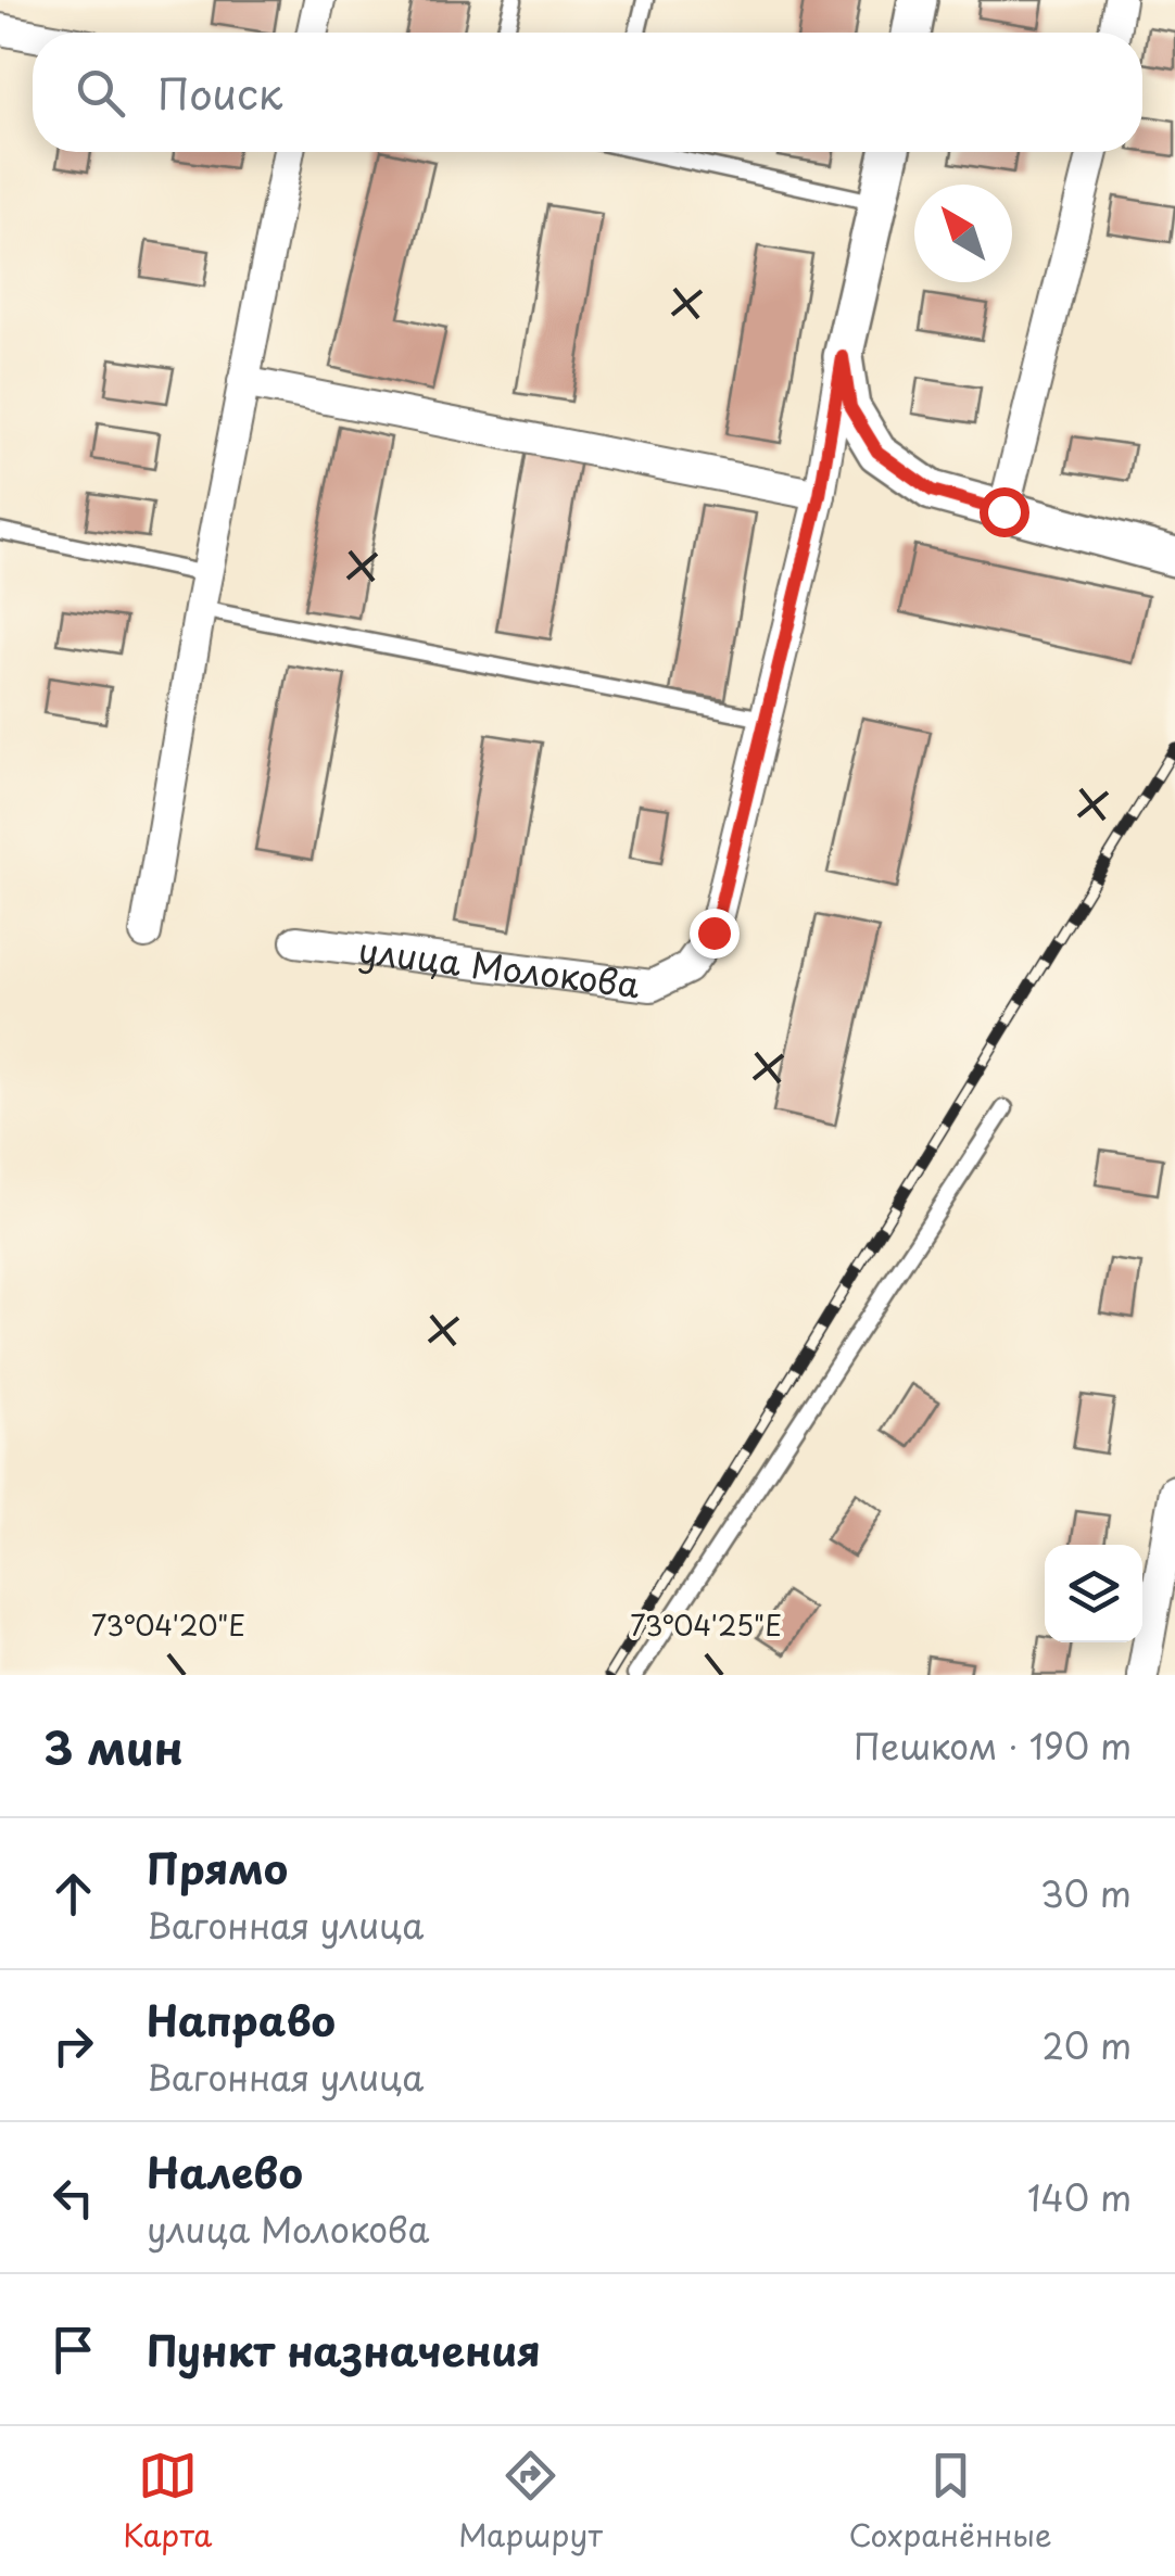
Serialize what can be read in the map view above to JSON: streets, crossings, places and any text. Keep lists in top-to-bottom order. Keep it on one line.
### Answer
{"streets":{"street":["улица Молокова"]},"north":"top left","page":{"search":"Поиск","heading":["3 мин","Пешком · 190 m"],"list":[["Прямо","Вагонная улица","30 m"],["Направо","Вагонная улица","20 m"],["Налево","улица Молокова","140 m"],"Пункт назначения"],"nav":["Карта","Маршрут","Сохранённые"]},"coordinates":["73°04'20\"E","73°04'25\"E"]}
